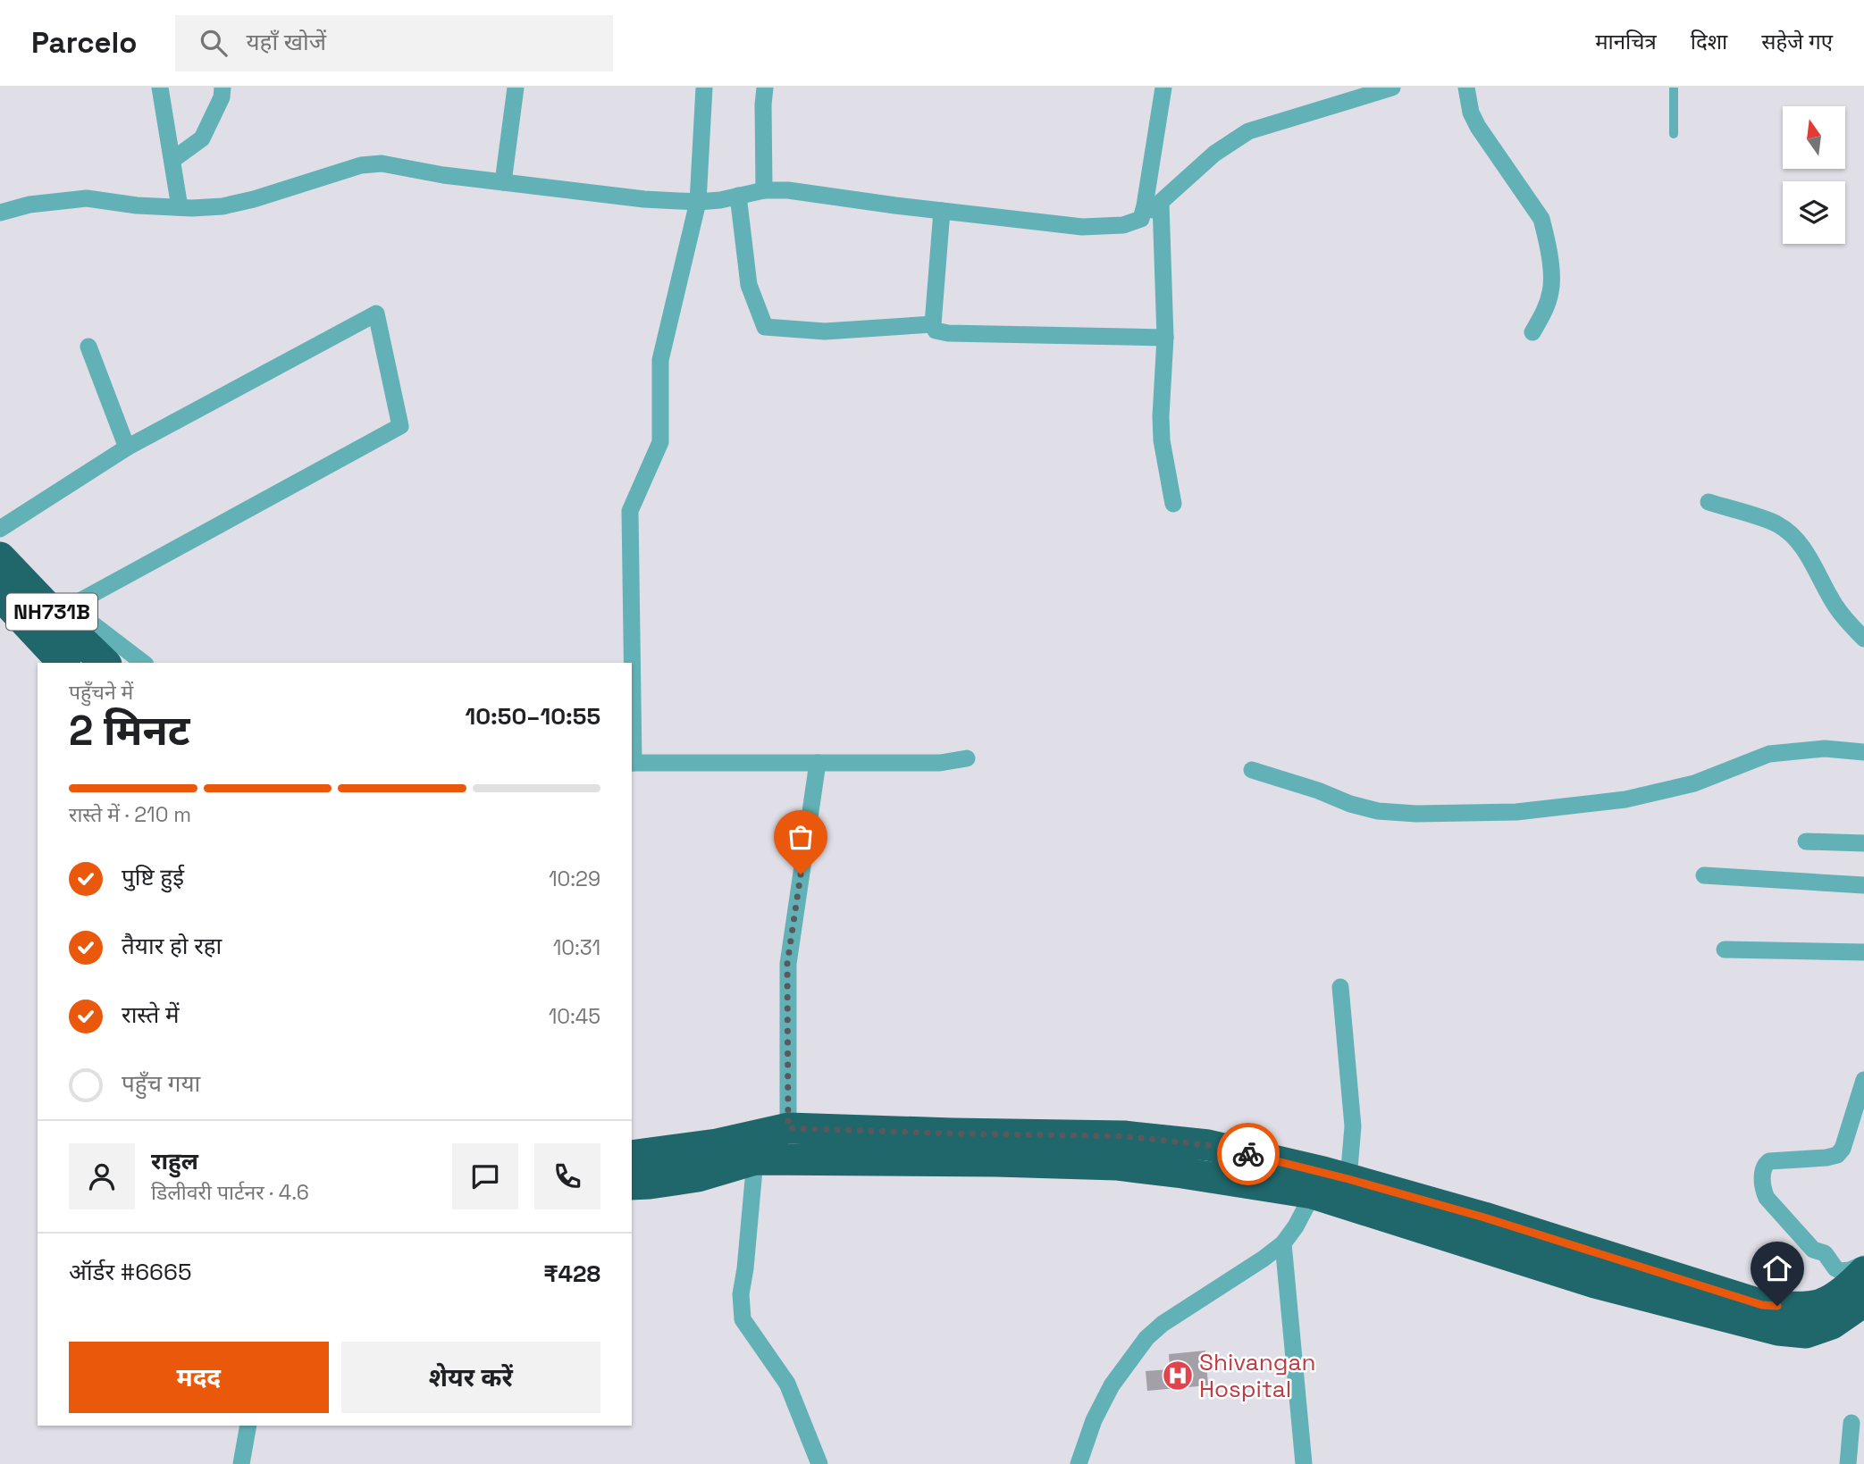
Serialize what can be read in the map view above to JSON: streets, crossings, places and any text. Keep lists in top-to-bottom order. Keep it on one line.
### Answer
{"streets":{"highway":["NH731B"]},"places":{"hospital":["Shivangan Hospital"]},"north":"top","page":{"header":"Parcelo","search":"यहाँ खोजें","nav":["मानचित्र","दिशा","सहेजे गए"],"heading":["2 मिनट","पहुँचने में","10:50–10:55"],"panel":["राहुल","डिलीवरी पार्टनर · 4.6","ऑर्डर #6665","₹428"],"bar":"रास्ते में · 210 m","list":[["पुष्टि हुई","10:29"],["तैयार हो रहा","10:31"],["रास्ते में","10:45"],"पहुँच गया"],"buttons":["मदद","शेयर करें"]}}
